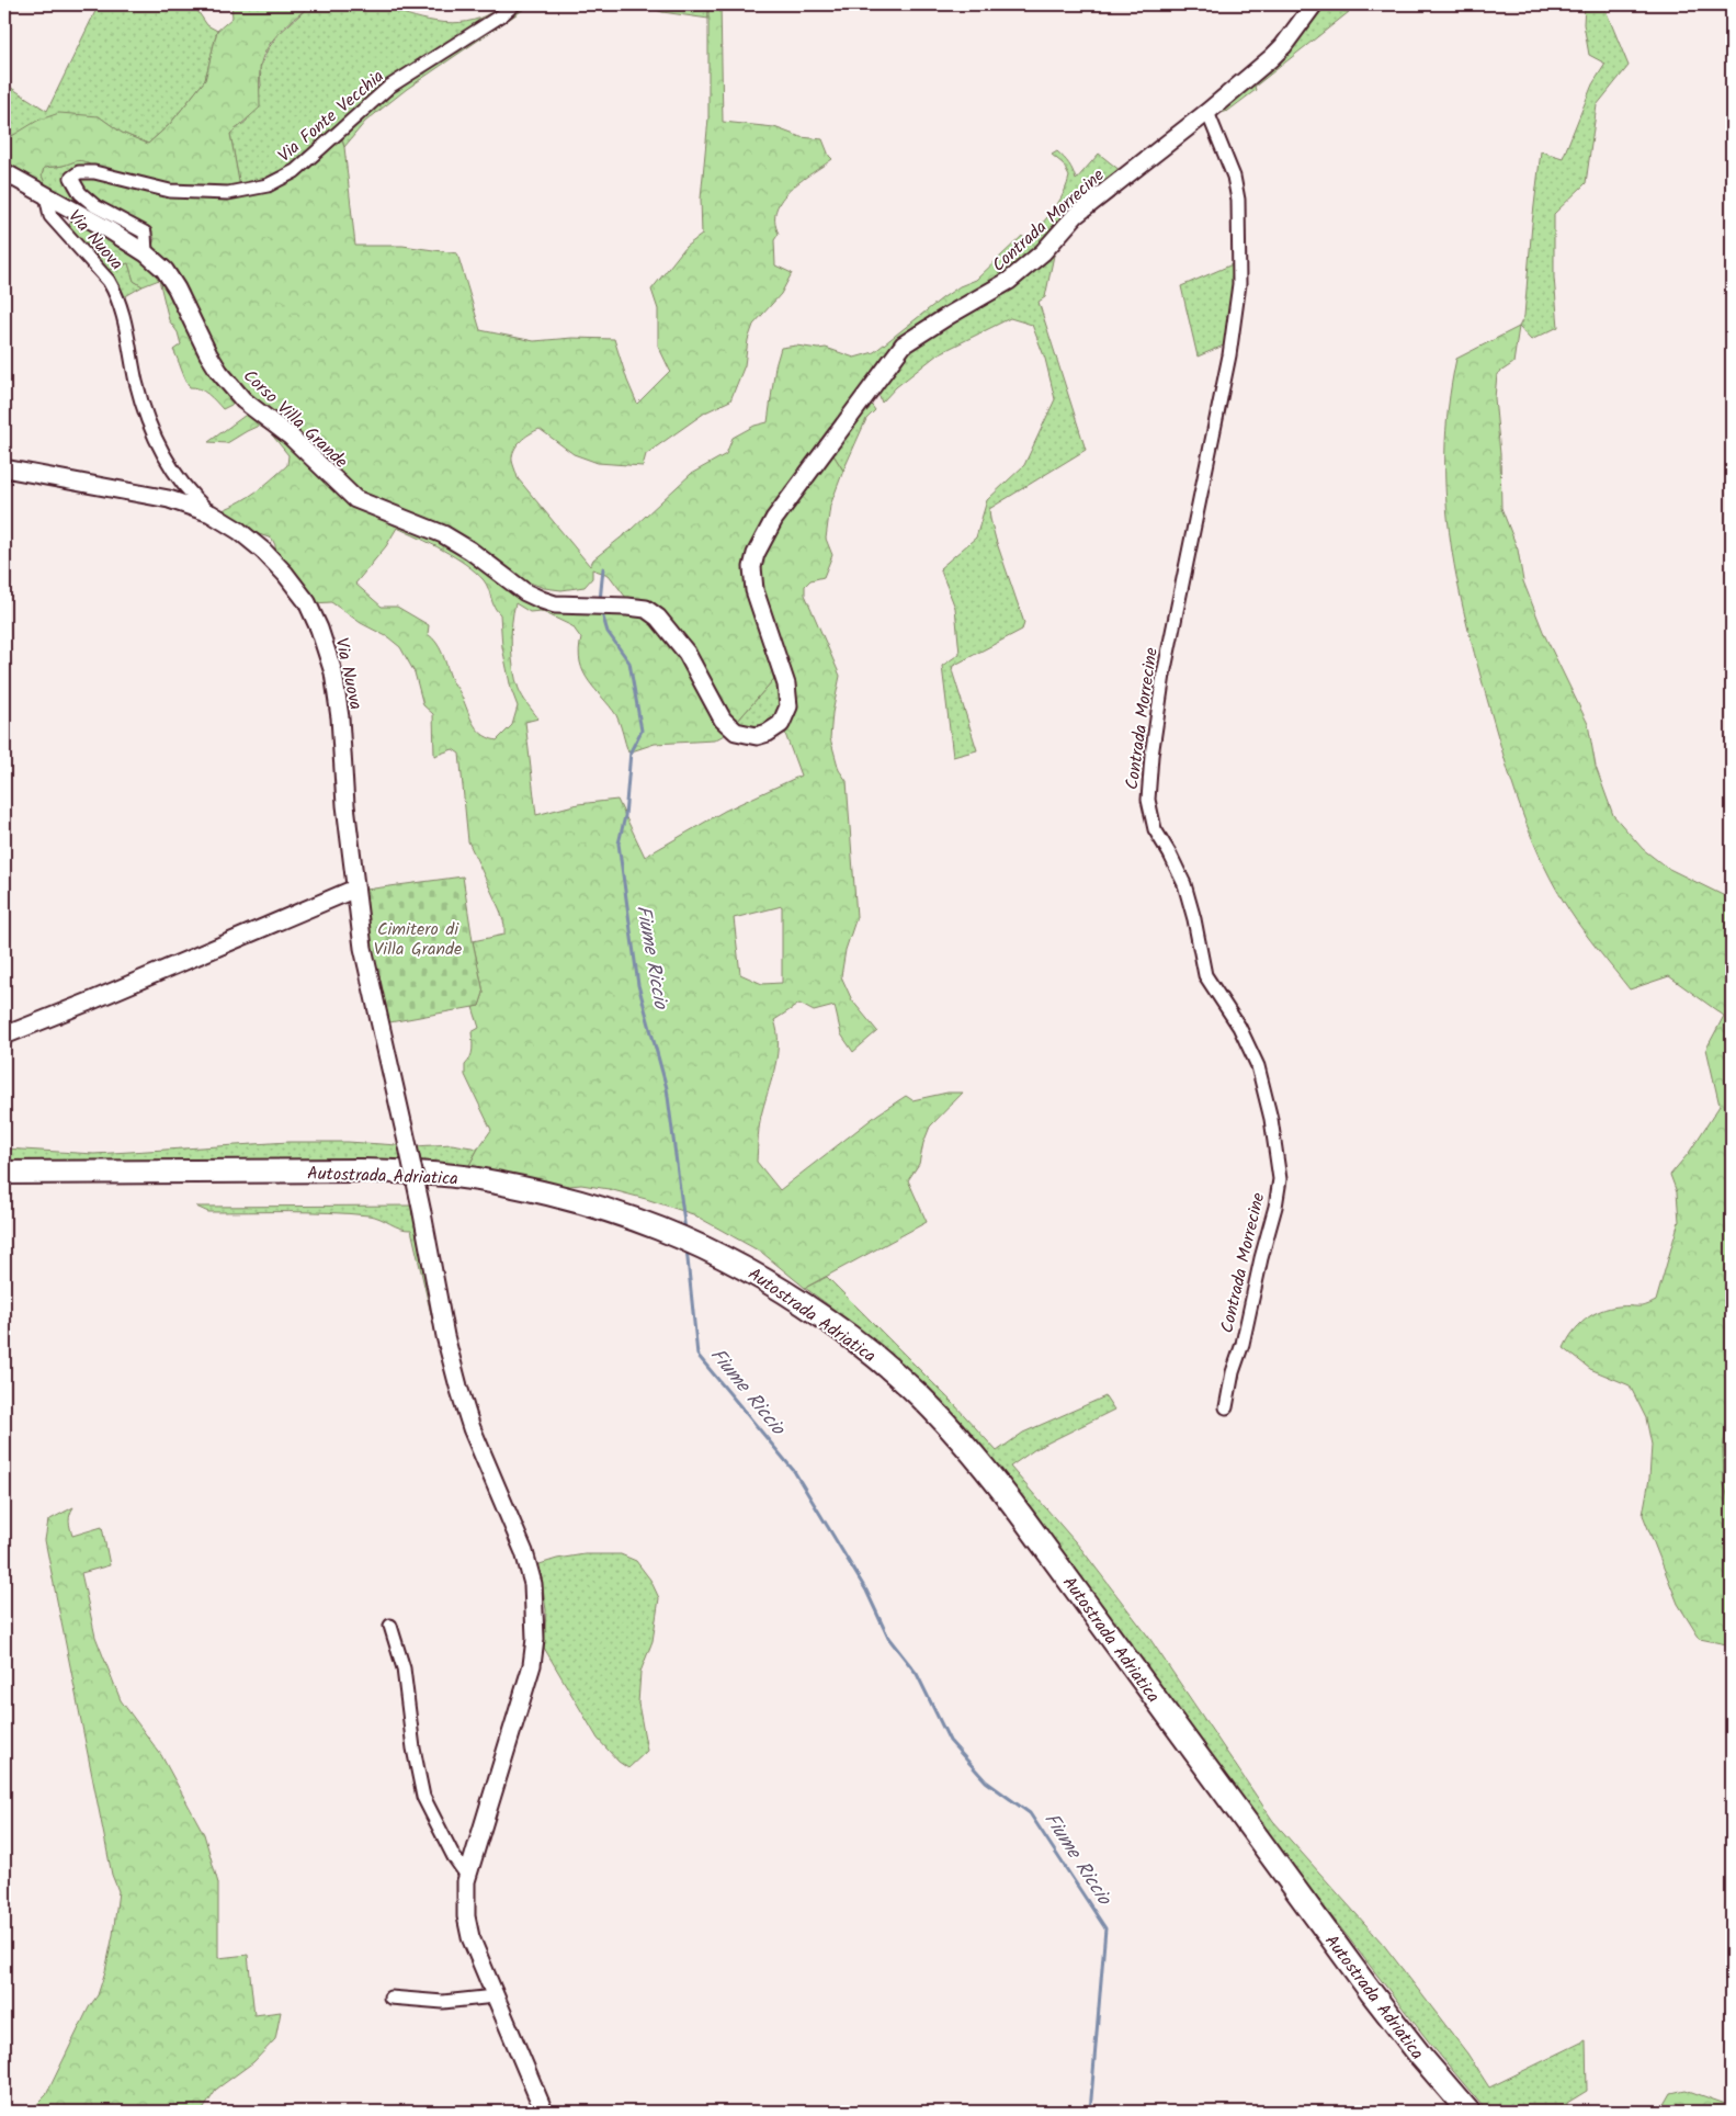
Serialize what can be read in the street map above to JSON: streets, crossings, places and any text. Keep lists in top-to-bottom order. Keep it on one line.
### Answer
{"streets":{"highway":["Autostrada Adriatica"],"street":["Via Fonte Vecchia","Contrada Morrecine","Via Nuova","Corso Villa Grande"]},"crossings":[["Via Fonte Vecchia","Corso Villa Grande"],["Contrada Morrecine","Corso Villa Grande"],["Via Nuova","Corso Villa Grande"]],"water":["Fiume Riccio"],"parks":["Cimitero di Villa Grande"]}
